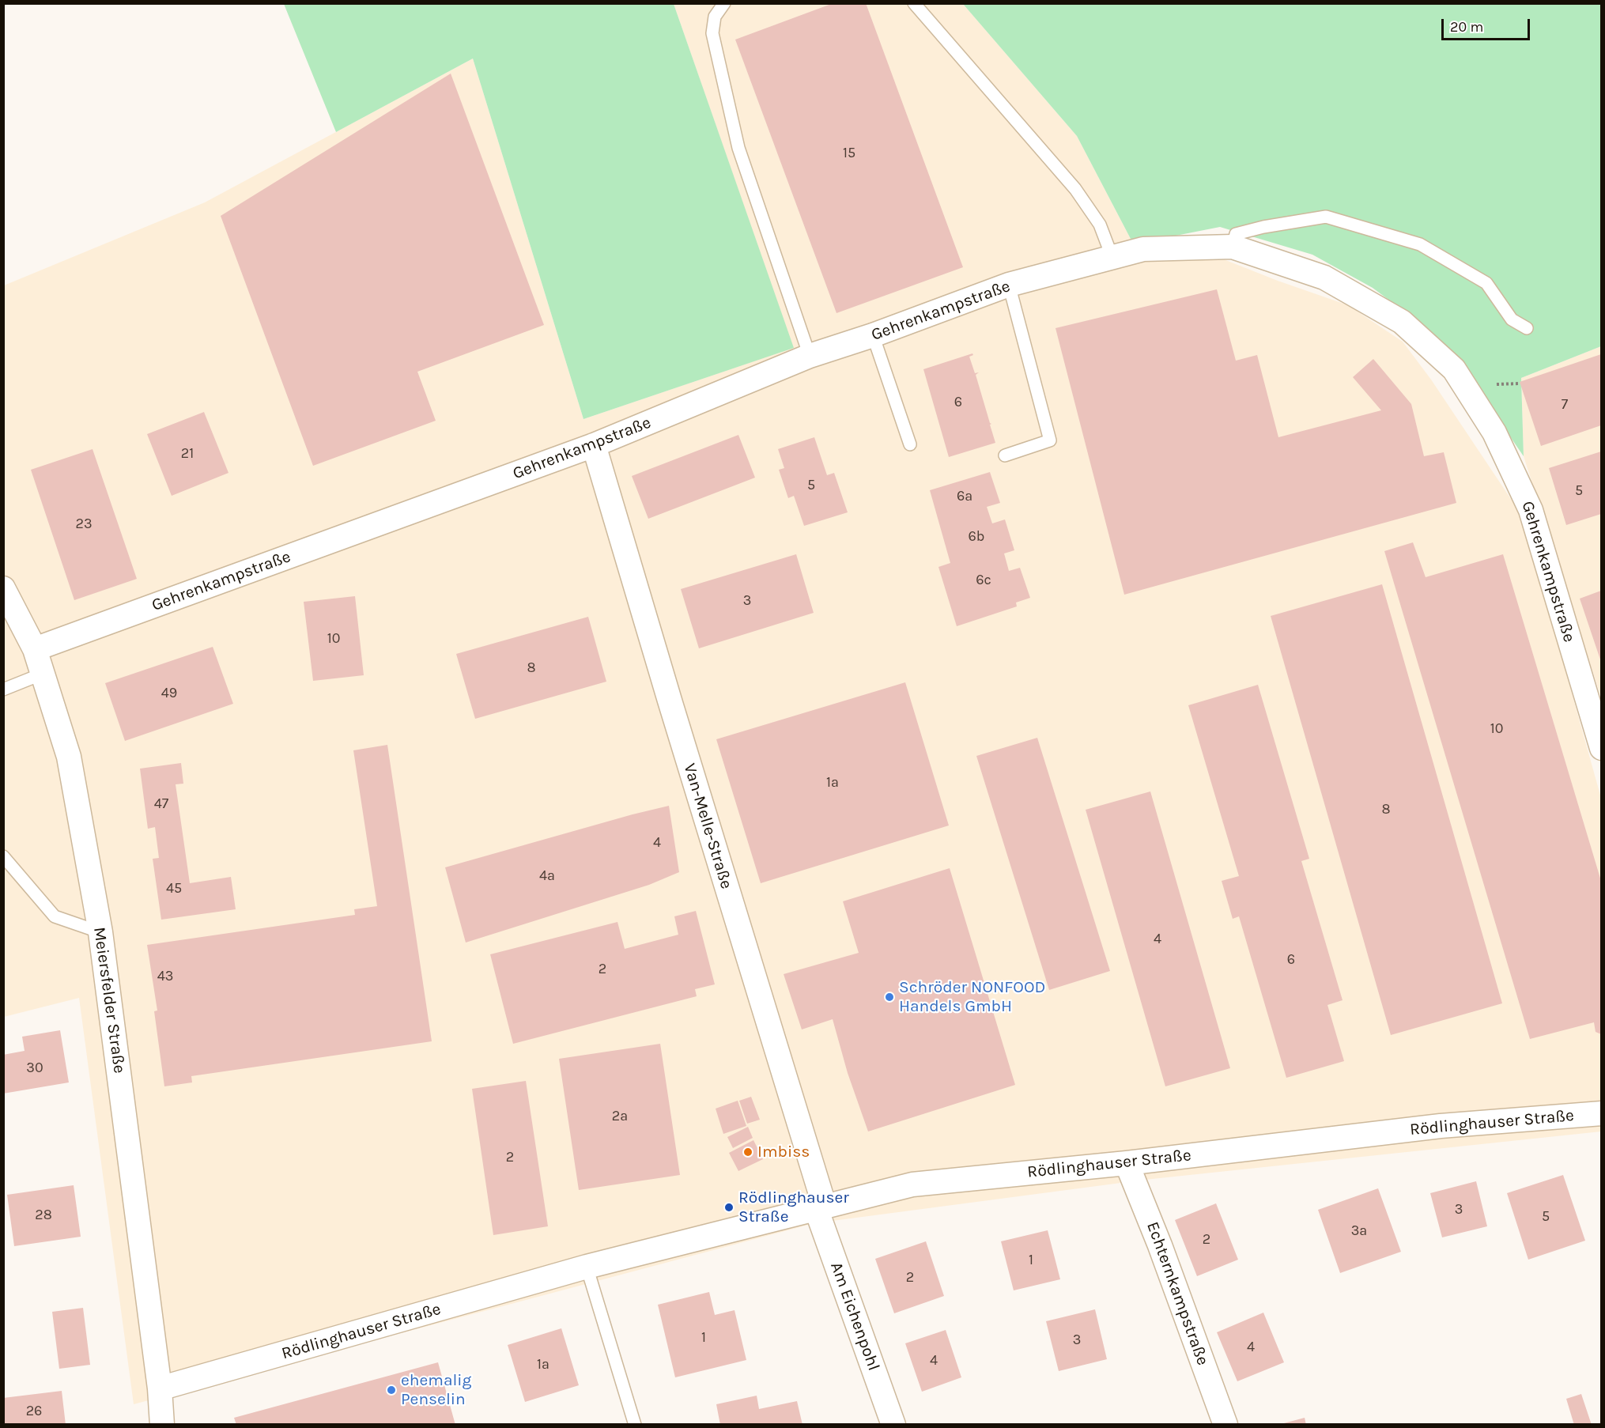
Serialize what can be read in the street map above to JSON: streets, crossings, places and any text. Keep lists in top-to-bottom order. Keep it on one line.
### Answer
{"streets":{"street":["Gehrenkampstraße","Van-Melle-Straße","Meiersfelder Straße","Rödlinghauser Straße","Echternkampstraße","Am Eichenpohl"]},"crossings":[["Gehrenkampstraße","Van-Melle-Straße"],["Gehrenkampstraße","Meiersfelder Straße"],["Van-Melle-Straße","Rödlinghauser Straße"],["Van-Melle-Straße","Am Eichenpohl"],["Meiersfelder Straße","Rödlinghauser Straße"],["Rödlinghauser Straße","Echternkampstraße"],["Rödlinghauser Straße","Am Eichenpohl"]],"places":["Schröder NONFOOD Handels GmbH","Imbiss","Rödlinghauser Straße","ehemalig Penselin"],"house_numbers":["15","6","7","21","5","5","6a","23","6b","6c","3","10","8","49","10","1a","47","8","4","4a","45","4","6","2","43","30","2a","2","3","28","5","3a","2","1","2","1","3","4","4","1a","26"],"scale_bar":"20 m"}
